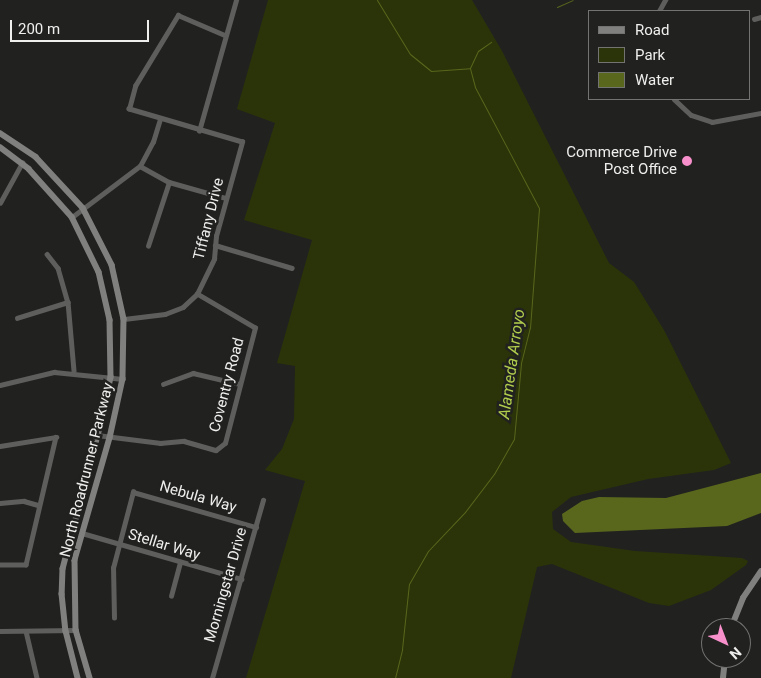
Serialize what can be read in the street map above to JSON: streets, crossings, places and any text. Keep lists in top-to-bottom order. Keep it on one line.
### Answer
{"streets":{"main road":["North Roadrunner Parkway"],"street":["Tiffany Drive","Coventry Road","Nebula Way","Stellar Way","Morningstar Drive"]},"crossings":[["Tiffany Drive","Coventry Road"],["Tiffany Drive","North Roadrunner Parkway"],["Coventry Road","North Roadrunner Parkway"],["North Roadrunner Parkway","Stellar Way"],["Nebula Way","Stellar Way"],["Nebula Way","Morningstar Drive"],["Stellar Way","Morningstar Drive"]],"water":["Alameda Arroyo"],"places":["Commerce Drive Post Office"],"legend":["Road","Park","Water"],"scale_bar":"200 m","north":"bottom right"}
